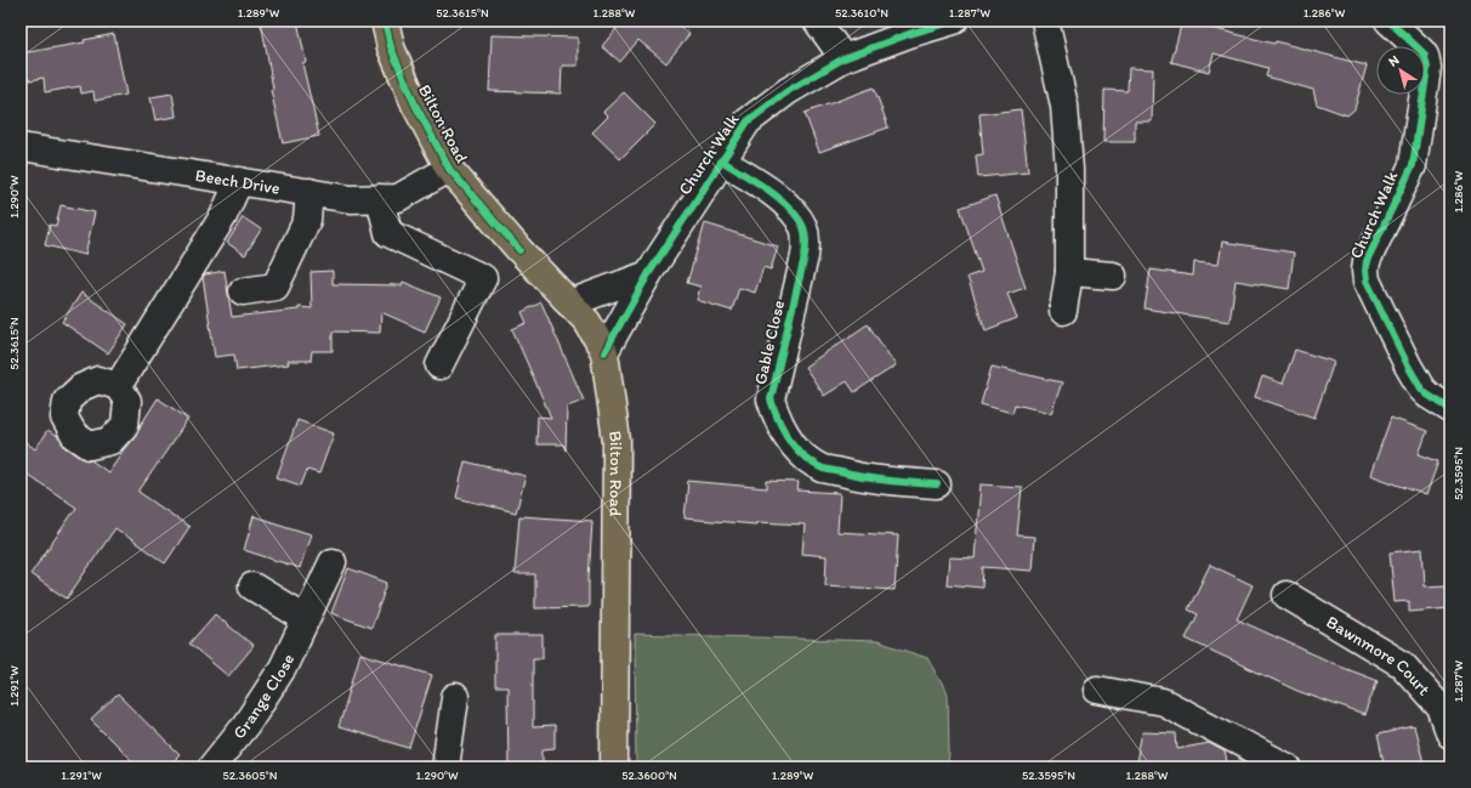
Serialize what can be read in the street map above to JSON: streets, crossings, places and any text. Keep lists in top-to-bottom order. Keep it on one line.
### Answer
{"streets":{"main road":["Bilton Road"],"street":["Church Walk","Beech Drive","Gable Close","Bawnmore Court","Grange Close"]},"crossings":[["Bilton Road","Church Walk"],["Bilton Road","Beech Drive"],["Church Walk","Gable Close"]],"north":"top left","coordinates":["1.289°W","52.3615°N","1.288°W","52.3610°N","1.287°W","1.286°W","1.290°W","52.3595°N","1.291°W","52.3605°N","52.3600°N"]}
